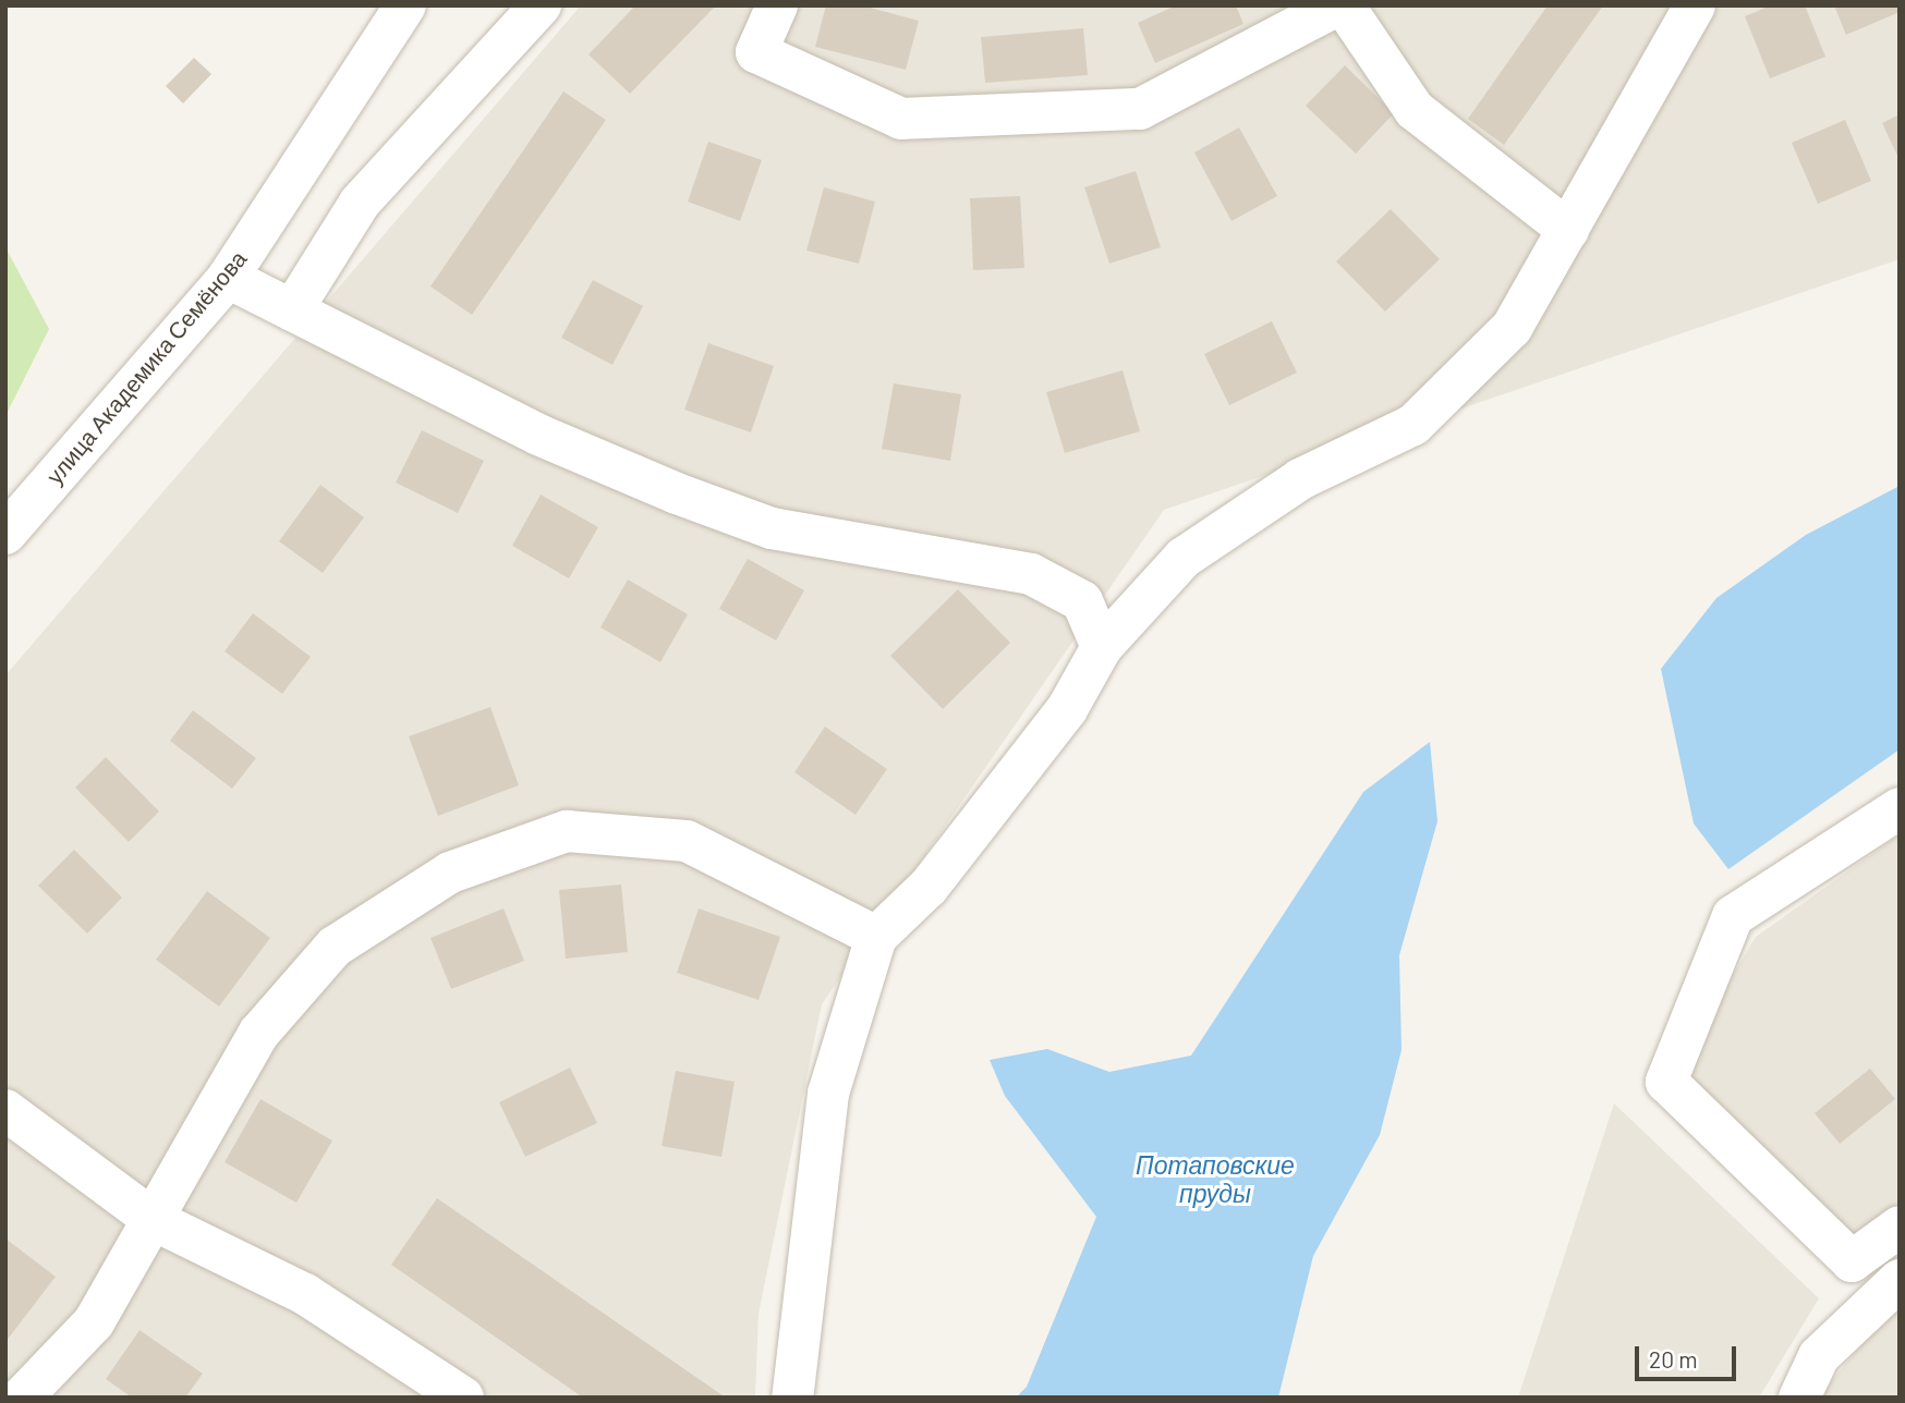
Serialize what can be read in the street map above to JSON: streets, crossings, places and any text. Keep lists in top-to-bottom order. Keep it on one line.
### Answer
{"streets":{"street":["улица Академика Семёнова"]},"water":["Потаповские пруды"],"scale_bar":"20 m"}
